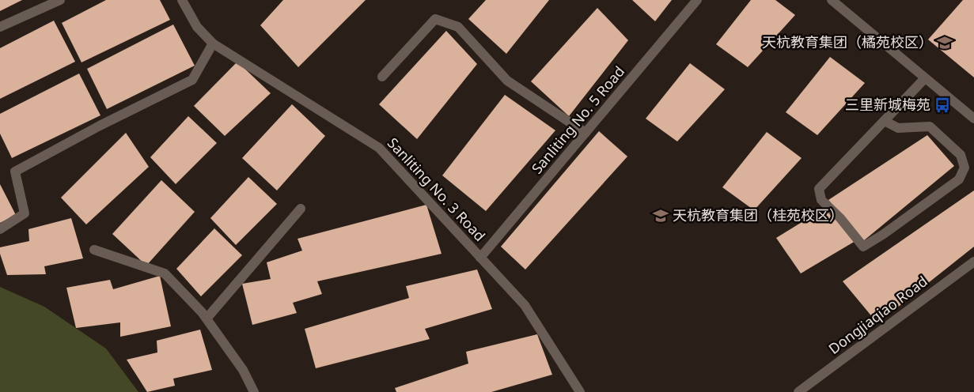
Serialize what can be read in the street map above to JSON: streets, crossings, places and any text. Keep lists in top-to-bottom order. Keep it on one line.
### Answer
{"streets":{"street":["Sanliting No. 5 Road","Sanliting No. 3 Road","Dongjiaqiao Road"]},"crossings":[["Sanliting No. 5 Road","Sanliting No. 3 Road"]],"places":{"school or university":["天杭教育集团（橘苑校区）","天杭教育集团（桂苑校区）"],"bus stop":["三里新城梅苑"]}}
